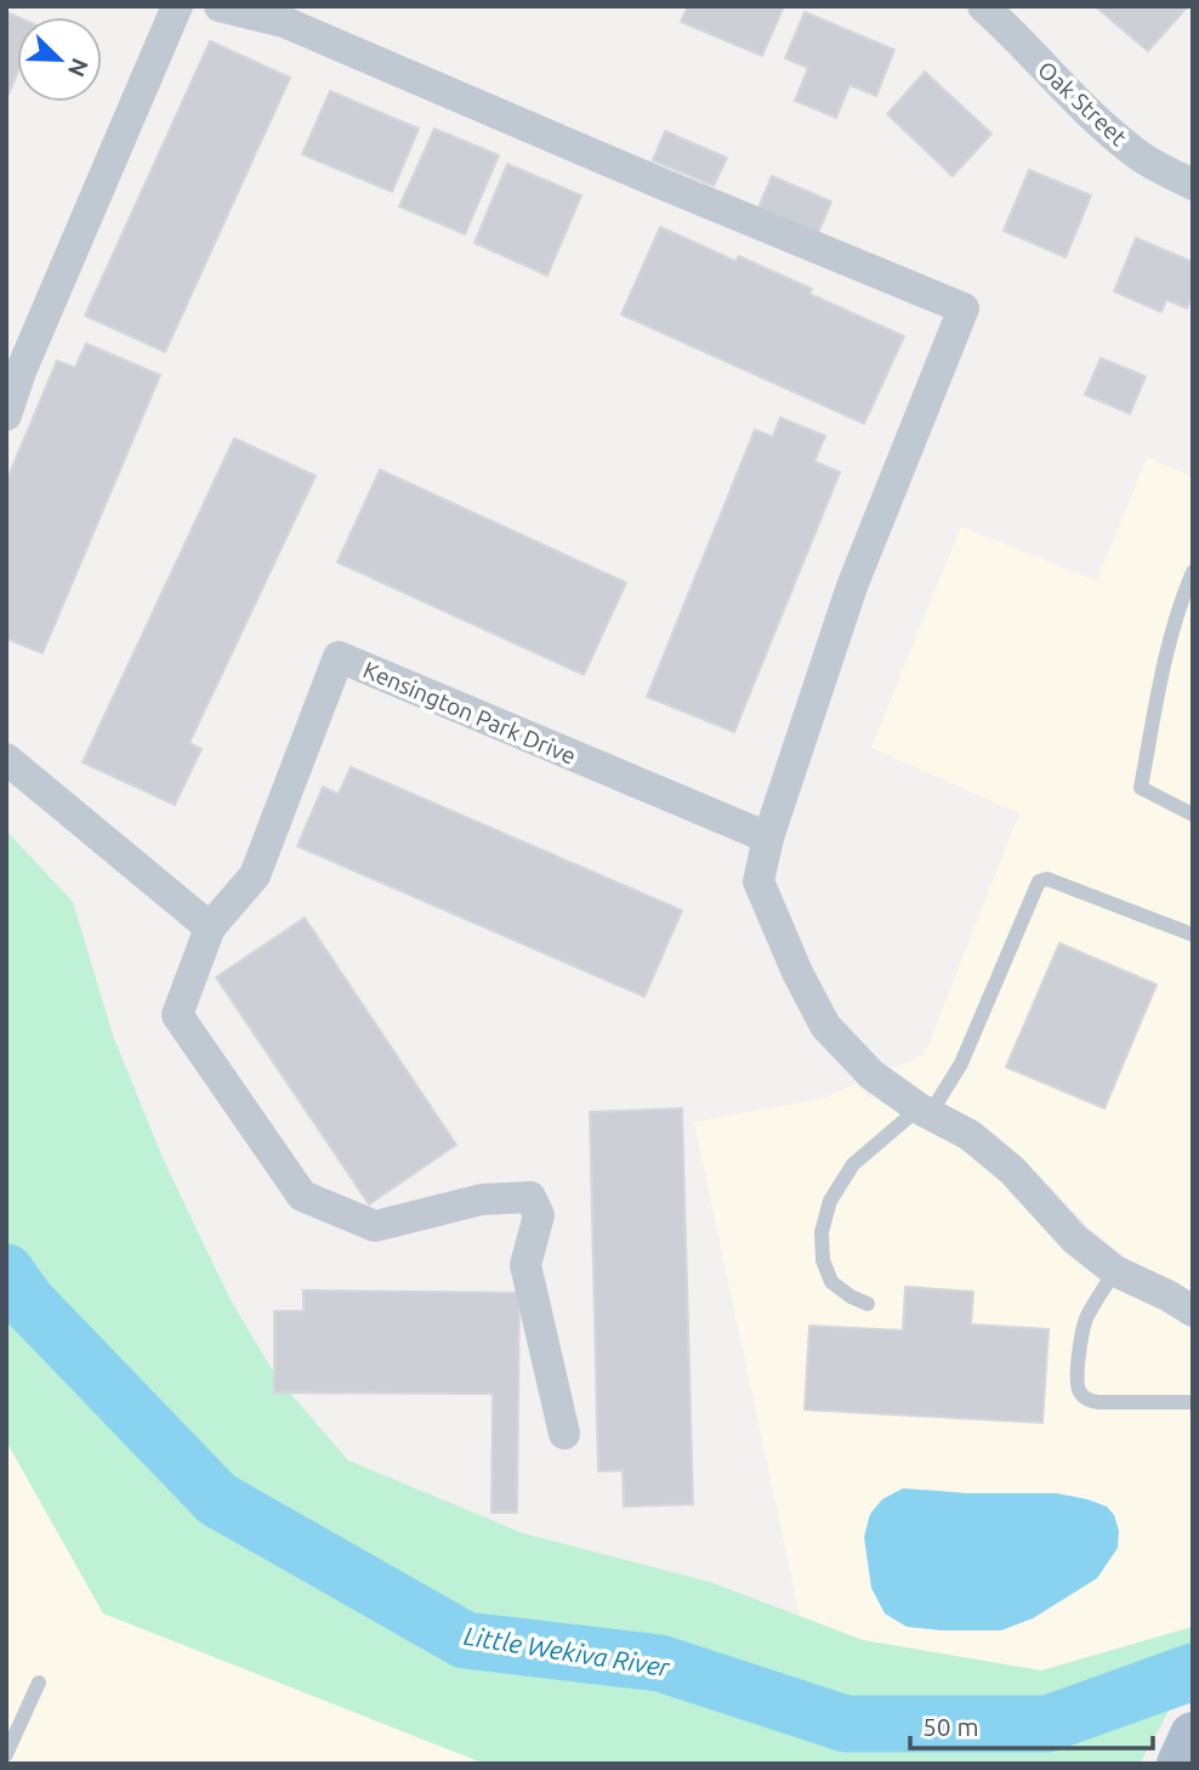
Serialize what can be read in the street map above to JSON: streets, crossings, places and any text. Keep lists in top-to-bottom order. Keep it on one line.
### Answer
{"streets":{"street":["Oak Street","Kensington Park Drive"]},"water":["Little Wekiva River"],"scale_bar":"50 m","north":"bottom right"}
